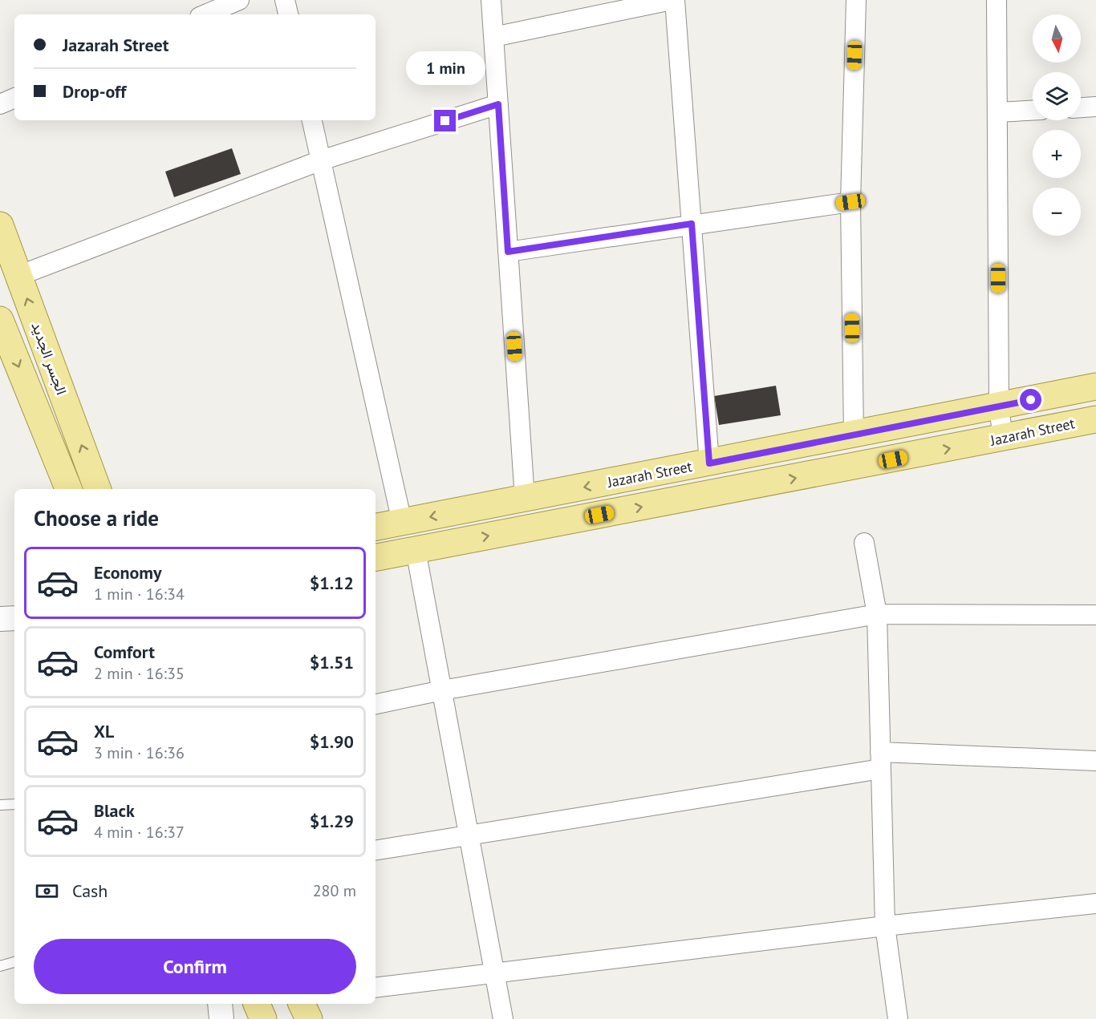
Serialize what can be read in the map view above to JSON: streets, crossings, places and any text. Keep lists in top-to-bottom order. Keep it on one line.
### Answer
{"streets":{"main road":["الجسر الجديد","Jazarah Street"]},"north":"bottom","page":{"map_buttons":["+","−"],"banner":["Jazarah Street","Drop-off"],"bubble":"1 min","heading":"Choose a ride","list":[{"name":"Economy","note":"1 min · 16:34","value":"$1.12"},{"name":"Comfort","note":"2 min · 16:35","value":"$1.51"},{"name":"XL","note":"3 min · 16:36","value":"$1.90"},{"name":"Black","note":"4 min · 16:37","value":"$1.29"}],"pay":["Cash","280 m"],"buttons":"Confirm"}}
